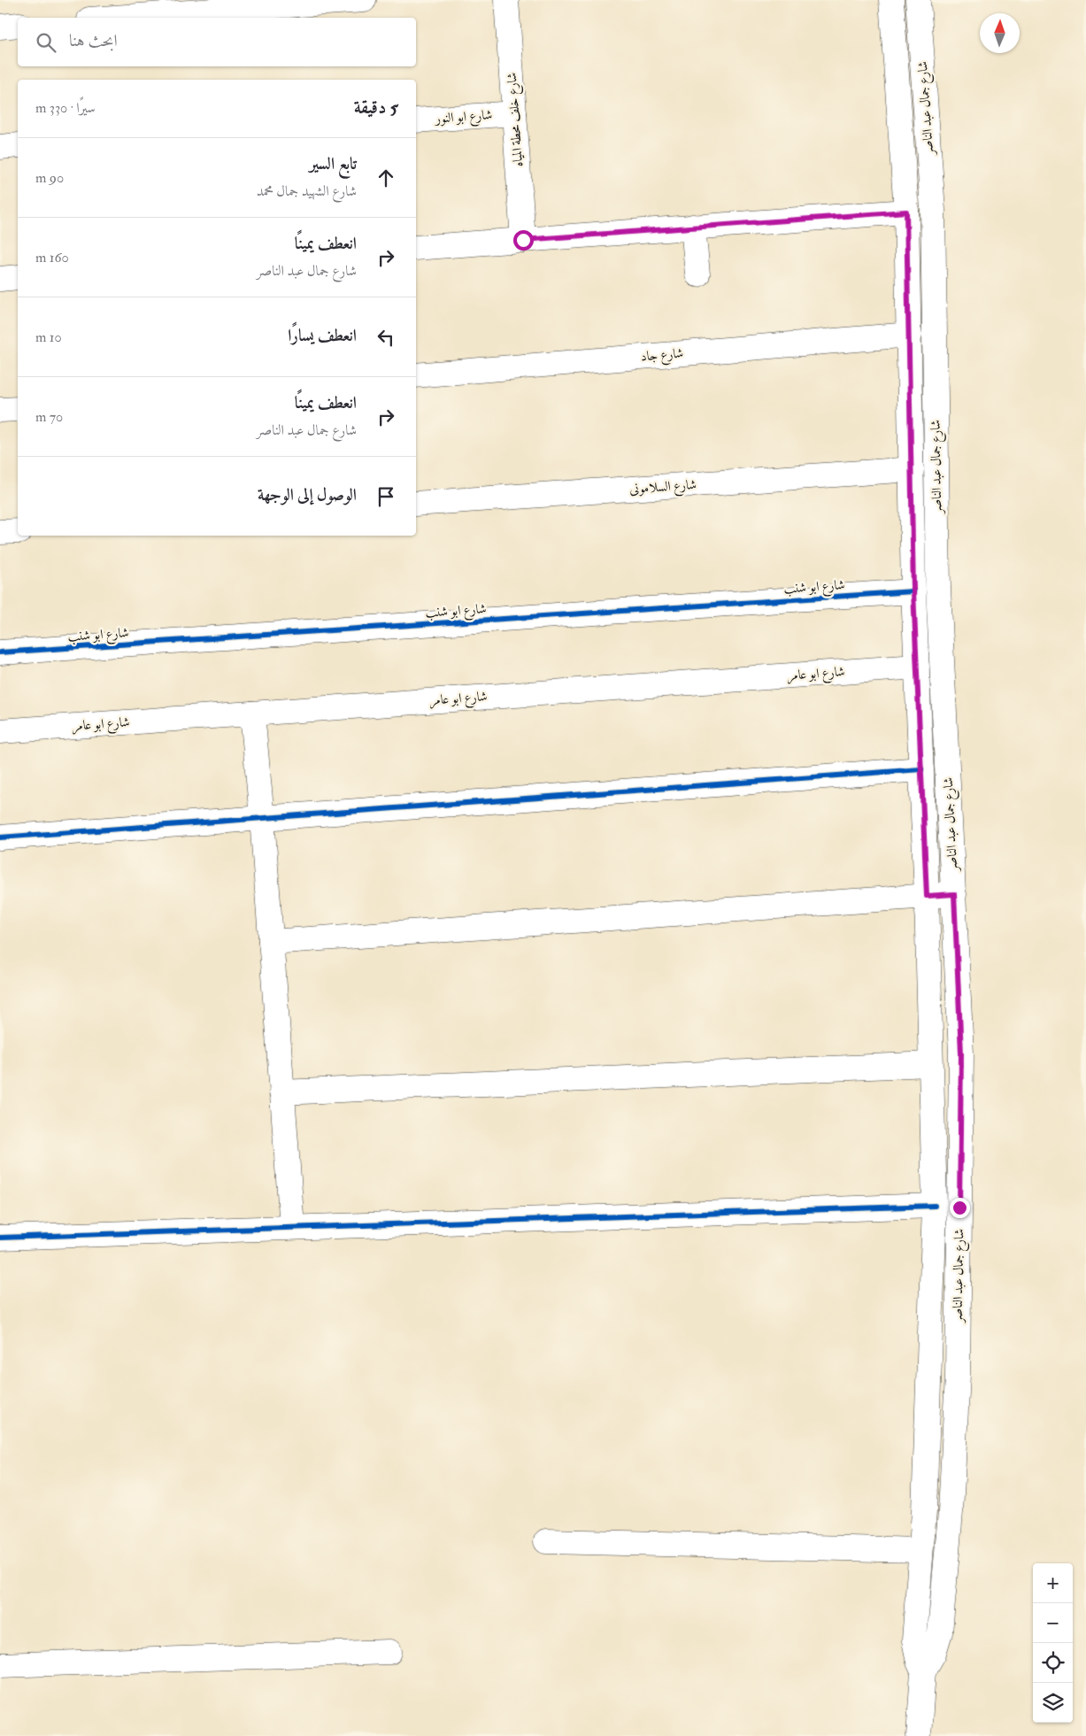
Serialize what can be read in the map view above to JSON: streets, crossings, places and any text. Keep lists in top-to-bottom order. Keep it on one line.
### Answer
{"streets":{"street":["شارع جمال عبد الناصر","شارع ابو النور","شارع خلف محطة المياه","شارع جاد","شارع السلامونى","شارع ابو شنب","شارع ابو عامر"]},"crossings":[["شارع جمال عبد الناصر","شارع جاد"],["شارع جمال عبد الناصر","شارع السلامونى"],["شارع جمال عبد الناصر","شارع ابو شنب"],["شارع جمال عبد الناصر","شارع ابو عامر"],["شارع ابو النور","شارع خلف محطة المياه"]],"north":"top","page":{"search":"ابحث هنا","heading":["5 دقيقة","سيرًا · 330 m"],"list":[["تابع السير","شارع الشهيد جمال محمد","90 m"],["انعطف يمينًا","شارع جمال عبد الناصر","160 m"],["انعطف يسارًا","10 m"],["انعطف يمينًا","شارع جمال عبد الناصر","70 m"],"الوصول إلى الوجهة"],"map_buttons":["+","−"]}}
